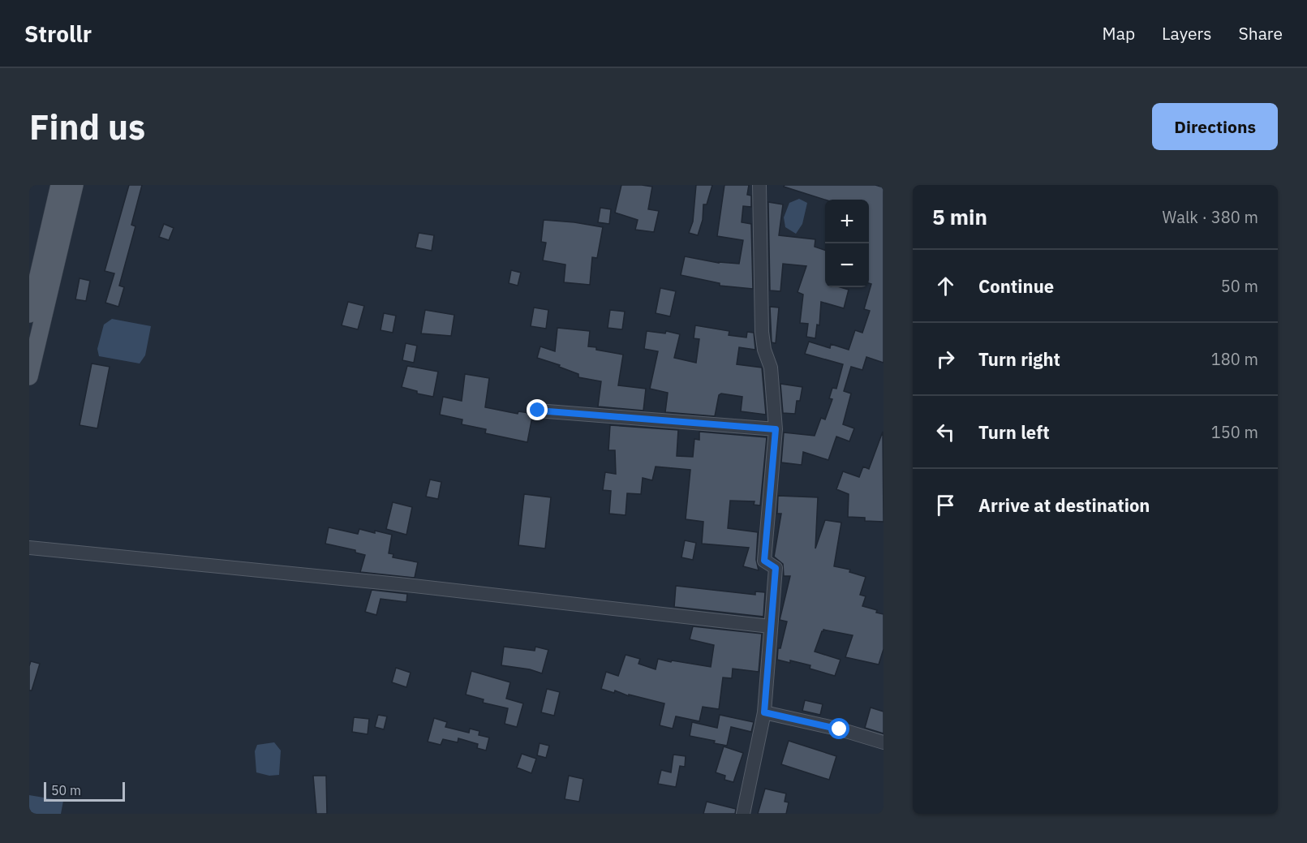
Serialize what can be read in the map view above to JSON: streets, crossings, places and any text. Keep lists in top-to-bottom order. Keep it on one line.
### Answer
{"scale_bar":"50 m","page":{"header":"Strollr","nav":["Map","Layers","Share"],"buttons":"Directions","title":"Find us","heading":["5 min","Walk · 380 m"],"map_buttons":["+","−"],"list":[["Continue","50 m"],["Turn right","180 m"],["Turn left","150 m"],"Arrive at destination"],"scale":"50 m"}}
